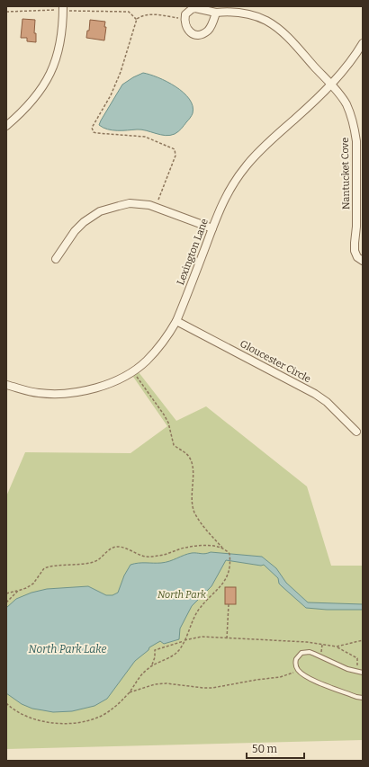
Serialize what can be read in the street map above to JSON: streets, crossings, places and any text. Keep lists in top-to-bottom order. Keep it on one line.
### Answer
{"streets":{"street":["Nantucket Cove","Lexington Lane","Gloucester Circle"]},"crossings":[["Nantucket Cove","Lexington Lane"],["Lexington Lane","Gloucester Circle"]],"water":["North Park Lake"],"parks":["North Park"],"scale_bar":"50 m"}
